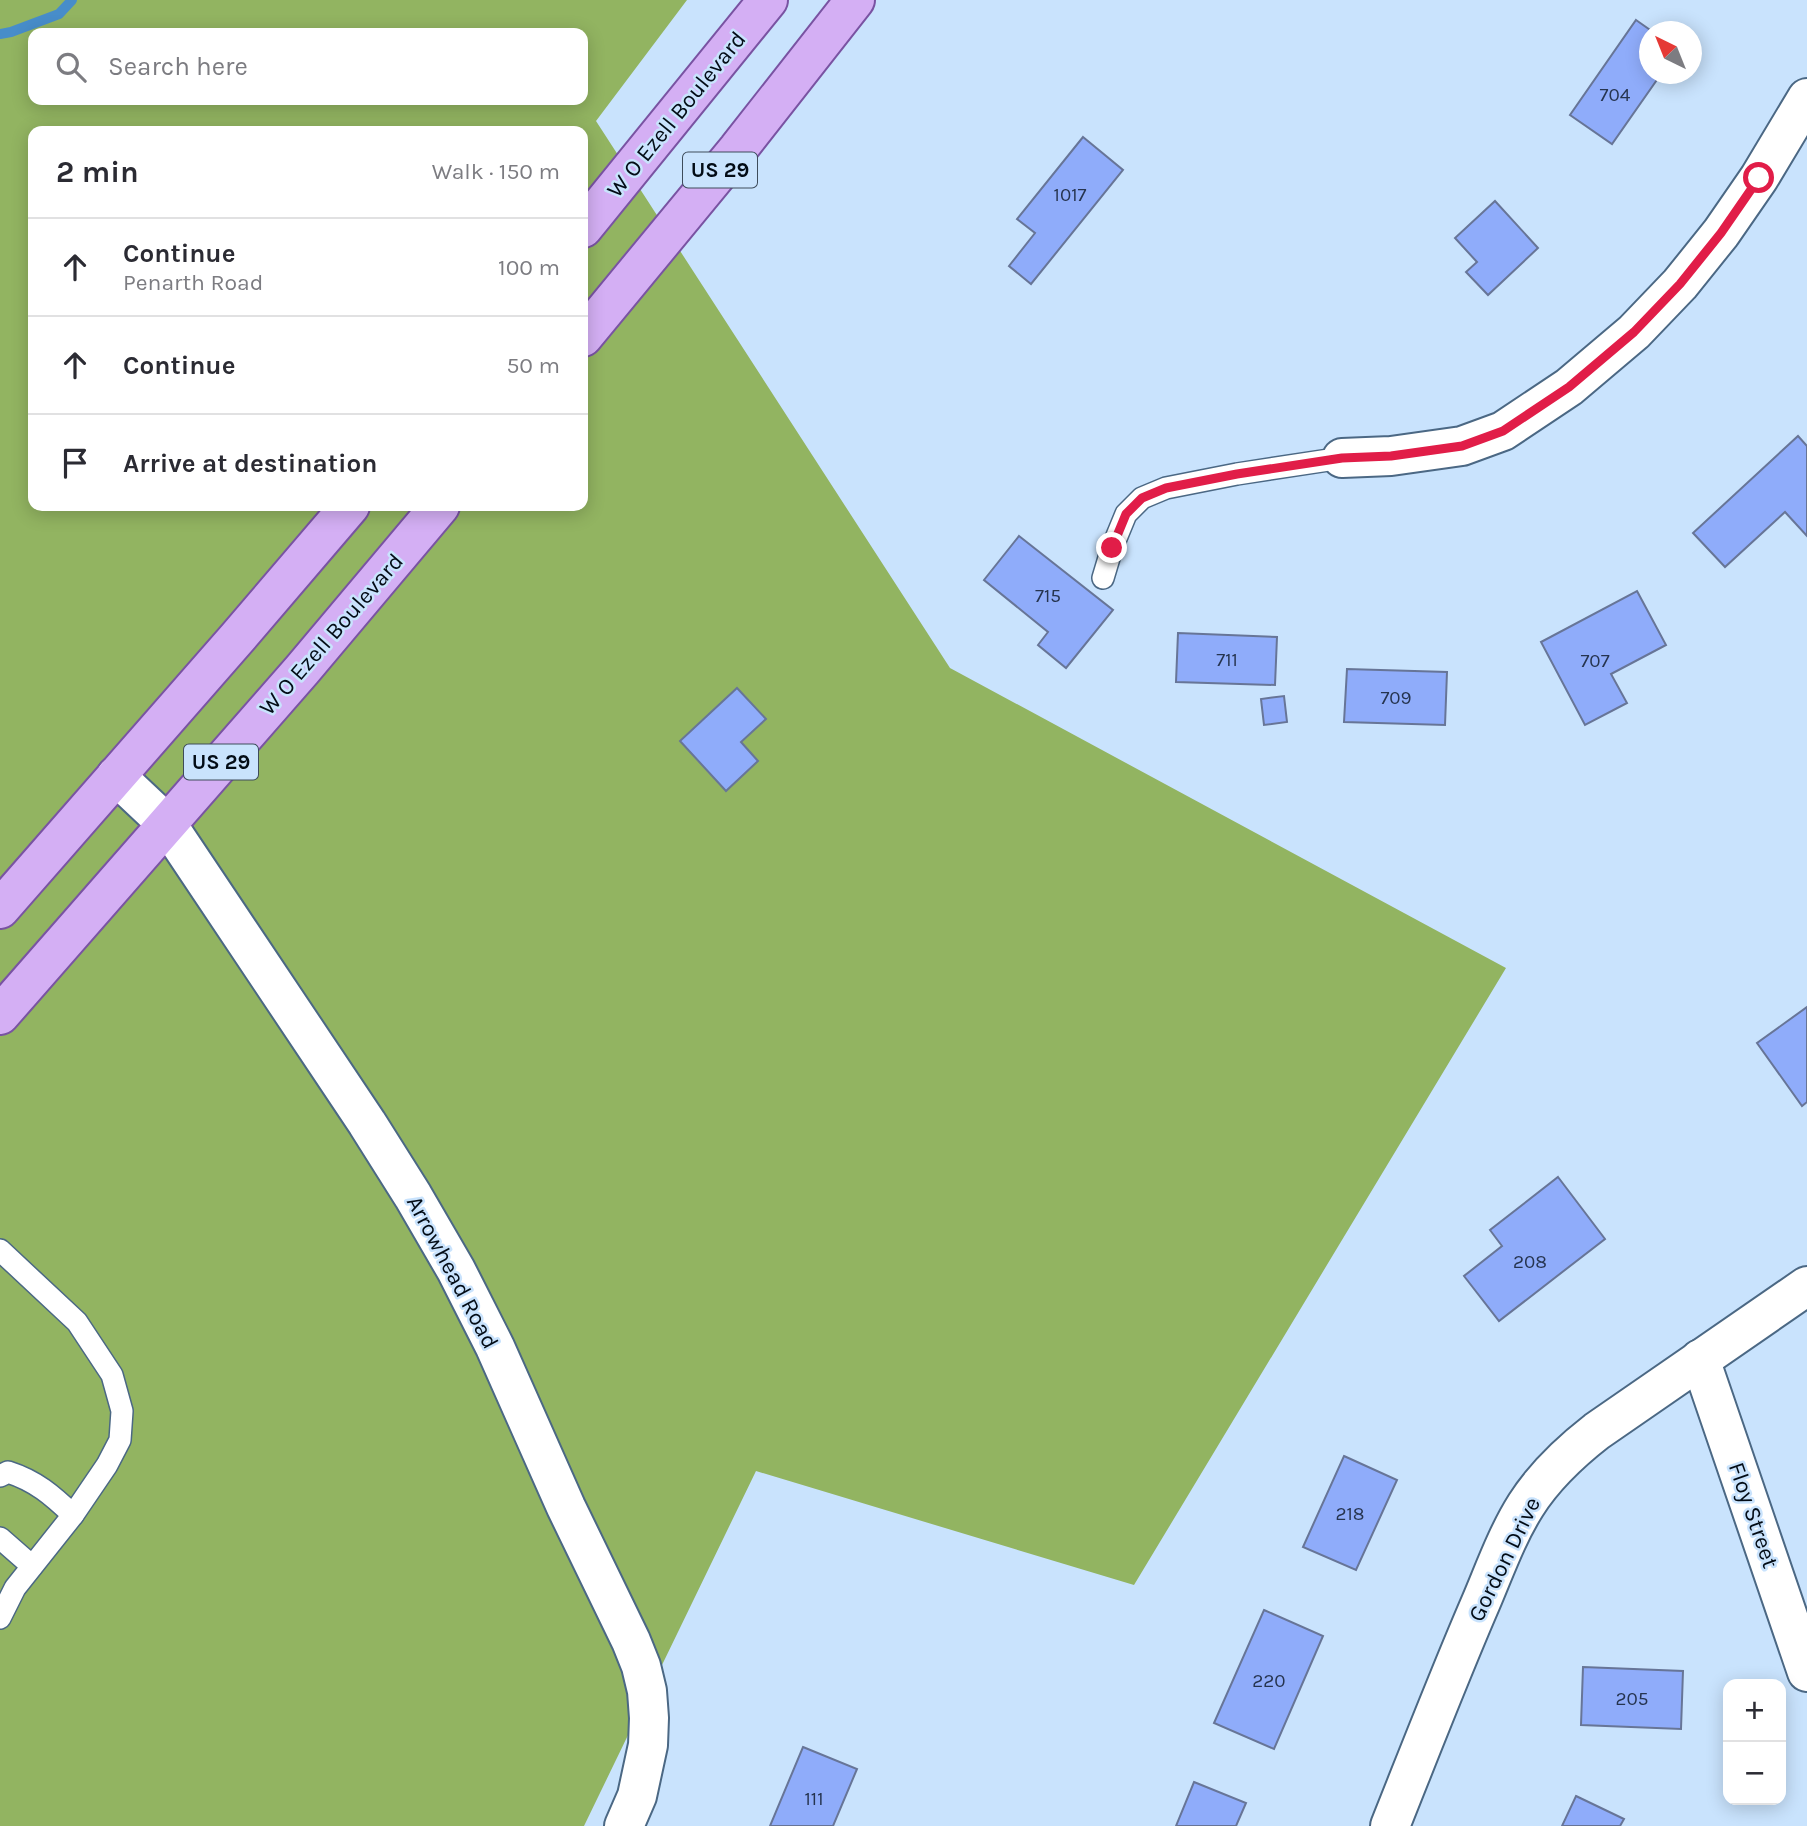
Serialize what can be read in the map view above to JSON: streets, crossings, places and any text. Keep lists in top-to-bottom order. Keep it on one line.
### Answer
{"streets":{"main road":["W O Ezell Boulevard","US 29"],"street":["Arrowhead Road","Floy Street","Gordon Drive"]},"crossings":[["W O Ezell Boulevard","Arrowhead Road"],["US 29","Arrowhead Road"],["Floy Street","Gordon Drive"]],"house_numbers":["704","1017","715","711","707","709","208","218","220","205","111"],"north":"top left","page":{"search":"Search here","heading":["2 min","Walk · 150 m"],"list":[["Continue","Penarth Road","100 m"],["Continue","50 m"],"Arrive at destination"],"map_buttons":["+","−"]}}
